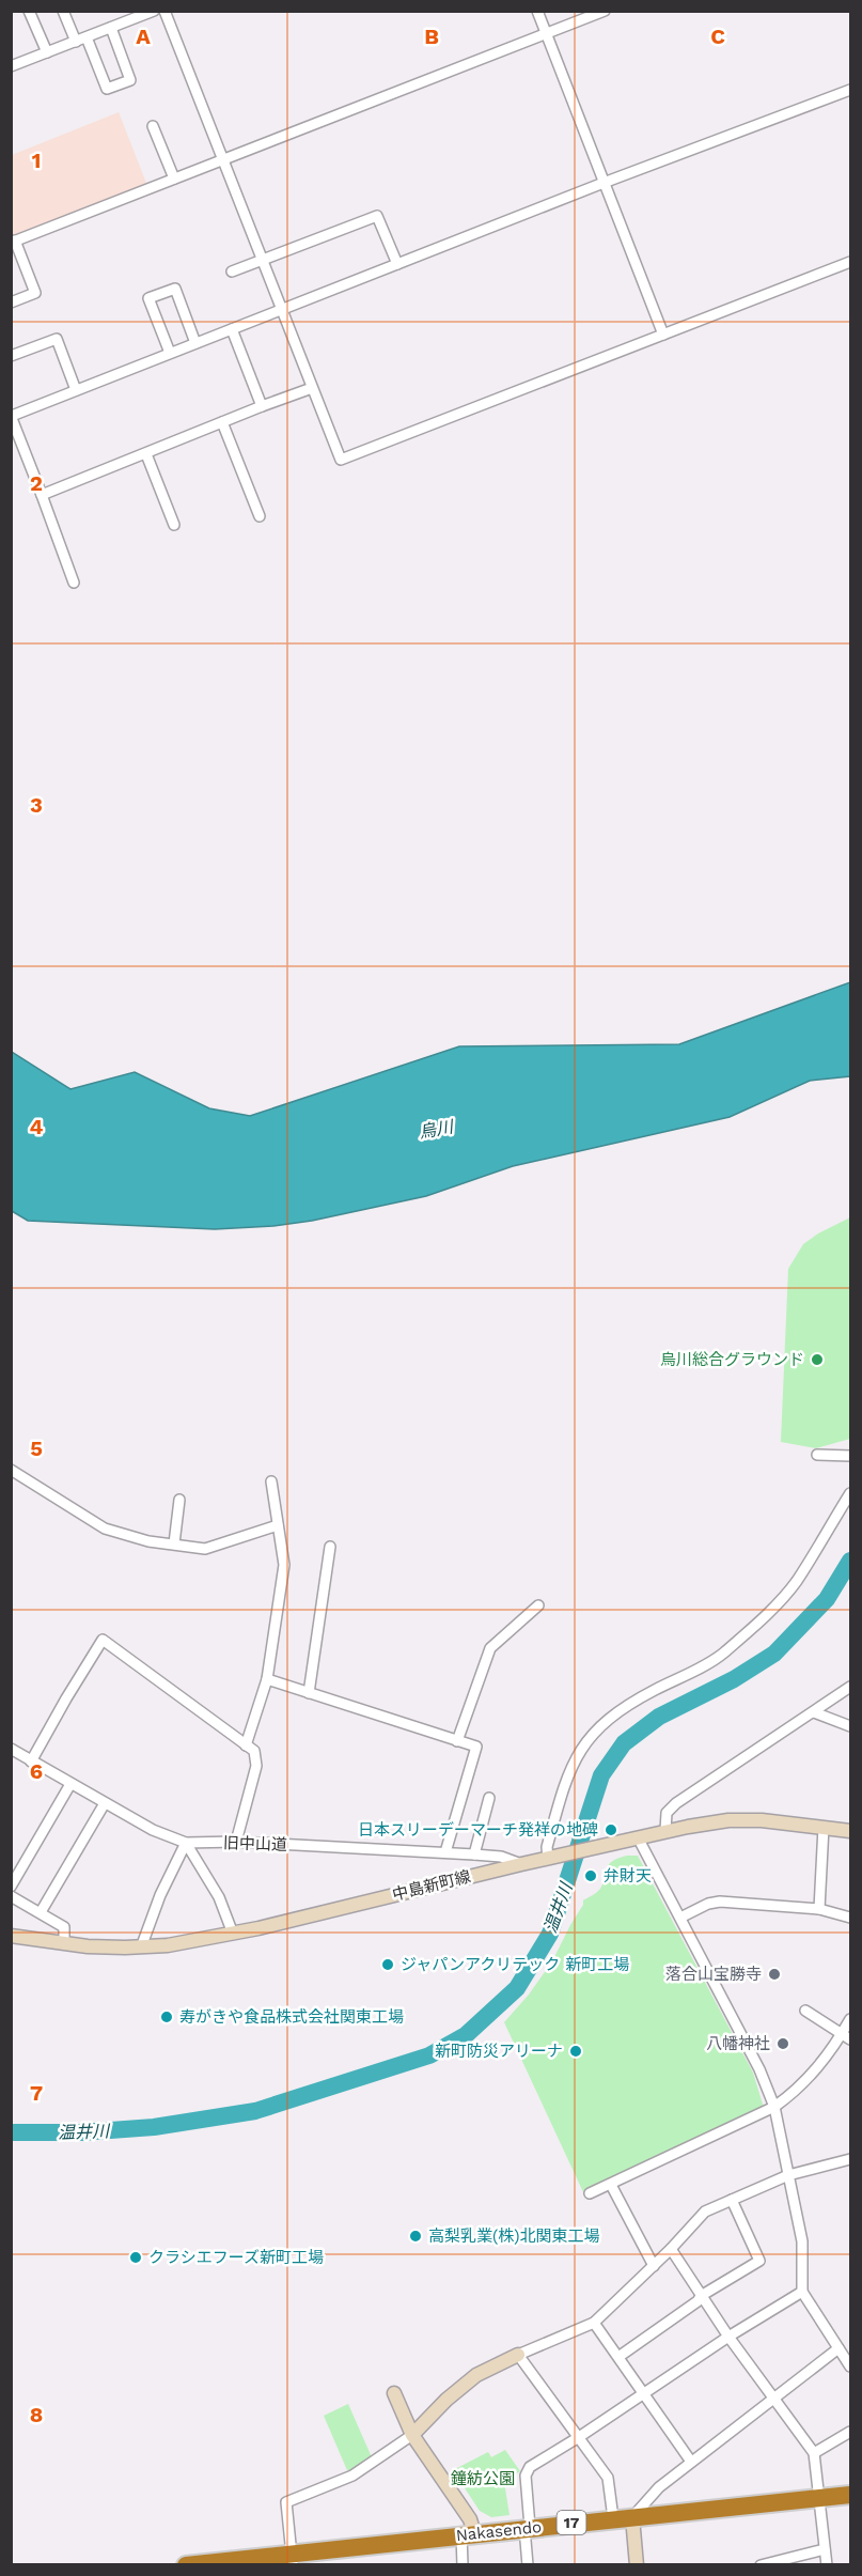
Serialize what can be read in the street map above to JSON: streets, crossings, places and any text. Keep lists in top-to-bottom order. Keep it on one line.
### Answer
{"streets":{"highway":["17","Nakasendo"],"main road":["中島新町線"],"street":["旧中山道"]},"crossings":[["旧中山道","中島新町線"]],"water":["烏川","温井川"],"parks":["鐘紡公園"],"places":["烏川総合グラウンド","日本スリーデーマーチ発祥の地碑","弁財天","ジャパンアクリテック 新町工場","落合山宝勝寺","寿がきや食品株式会社関東工場","八幡神社","新町防災アリーナ","高梨乳業(株)北関東工場","クラシエフーズ新町工場"],"grid":{"columns":["A","B","C"],"rows":["1","2","3","4","5","6","7","8"]}}
